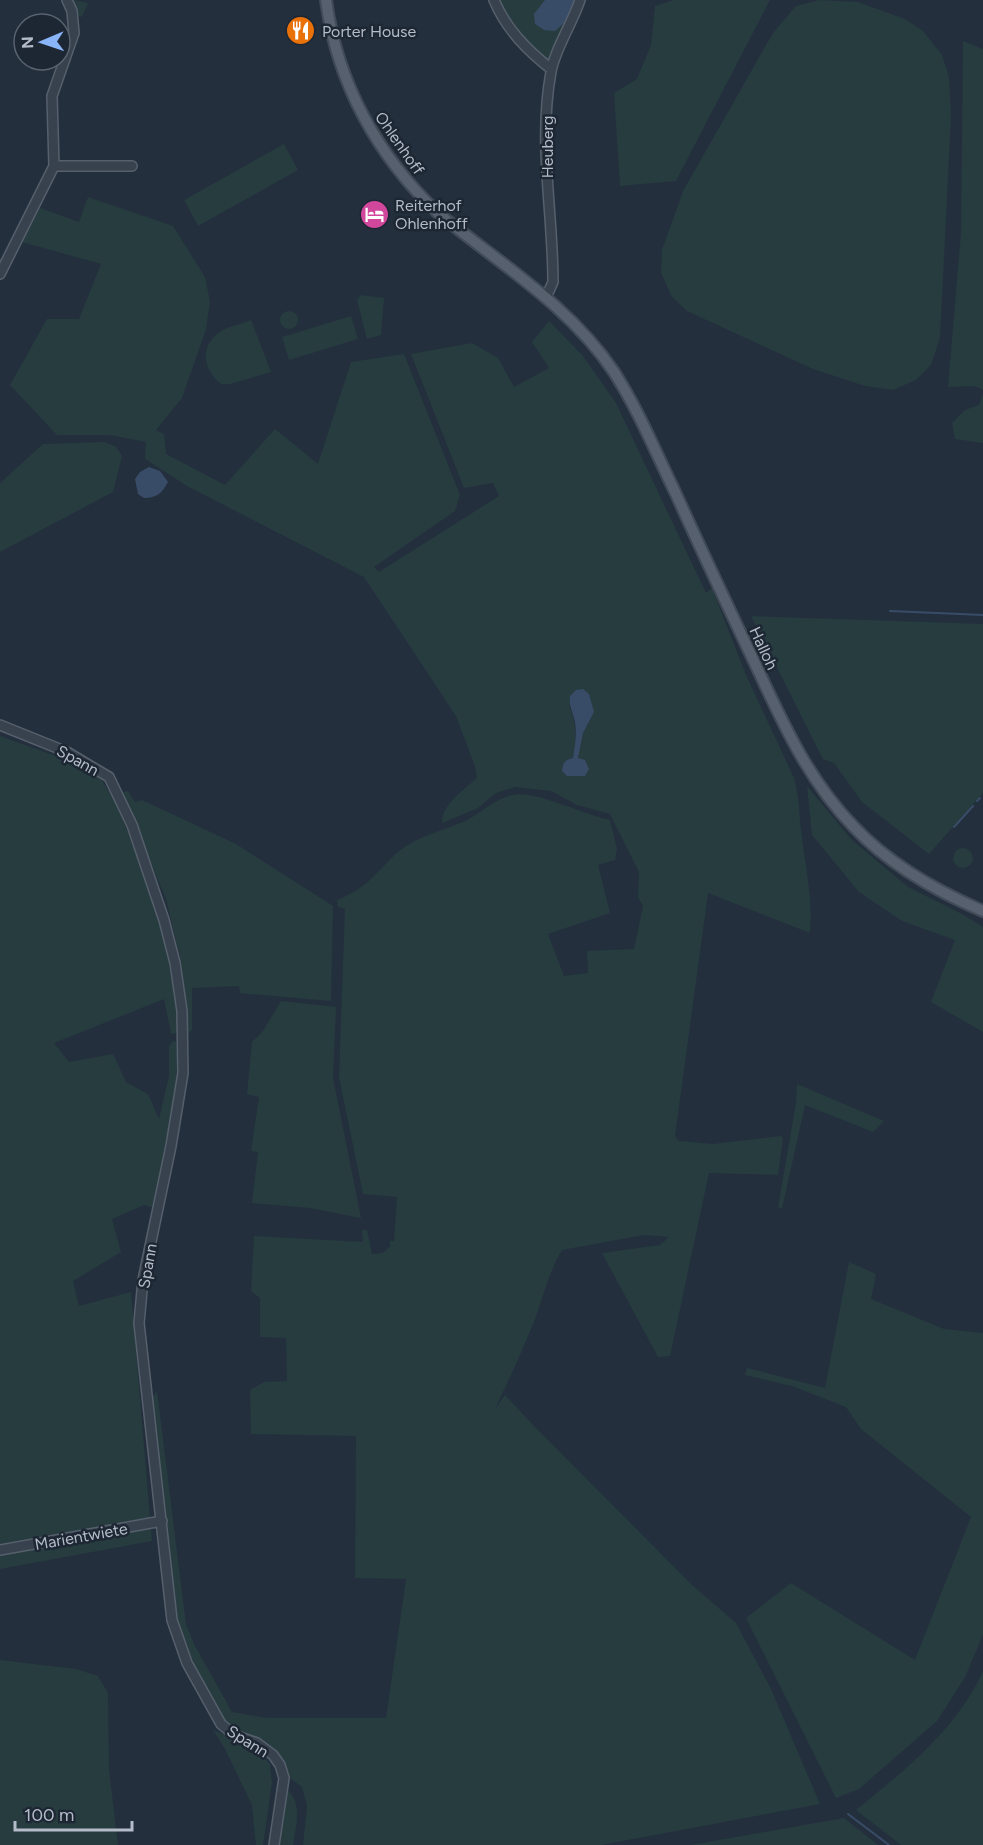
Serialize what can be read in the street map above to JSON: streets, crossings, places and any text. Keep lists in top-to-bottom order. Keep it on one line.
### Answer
{"streets":{"main road":["Ohlenhoff","Halloh"],"street":["Heuberg","Spann","Marientwiete"]},"crossings":[["Ohlenhoff","Heuberg"],["Ohlenhoff","Halloh"],["Spann","Marientwiete"]],"places":{"restaurant":["Porter House"],"hotel":["Reiterhof Ohlenhoff"]},"scale_bar":"100 m","north":"left"}
